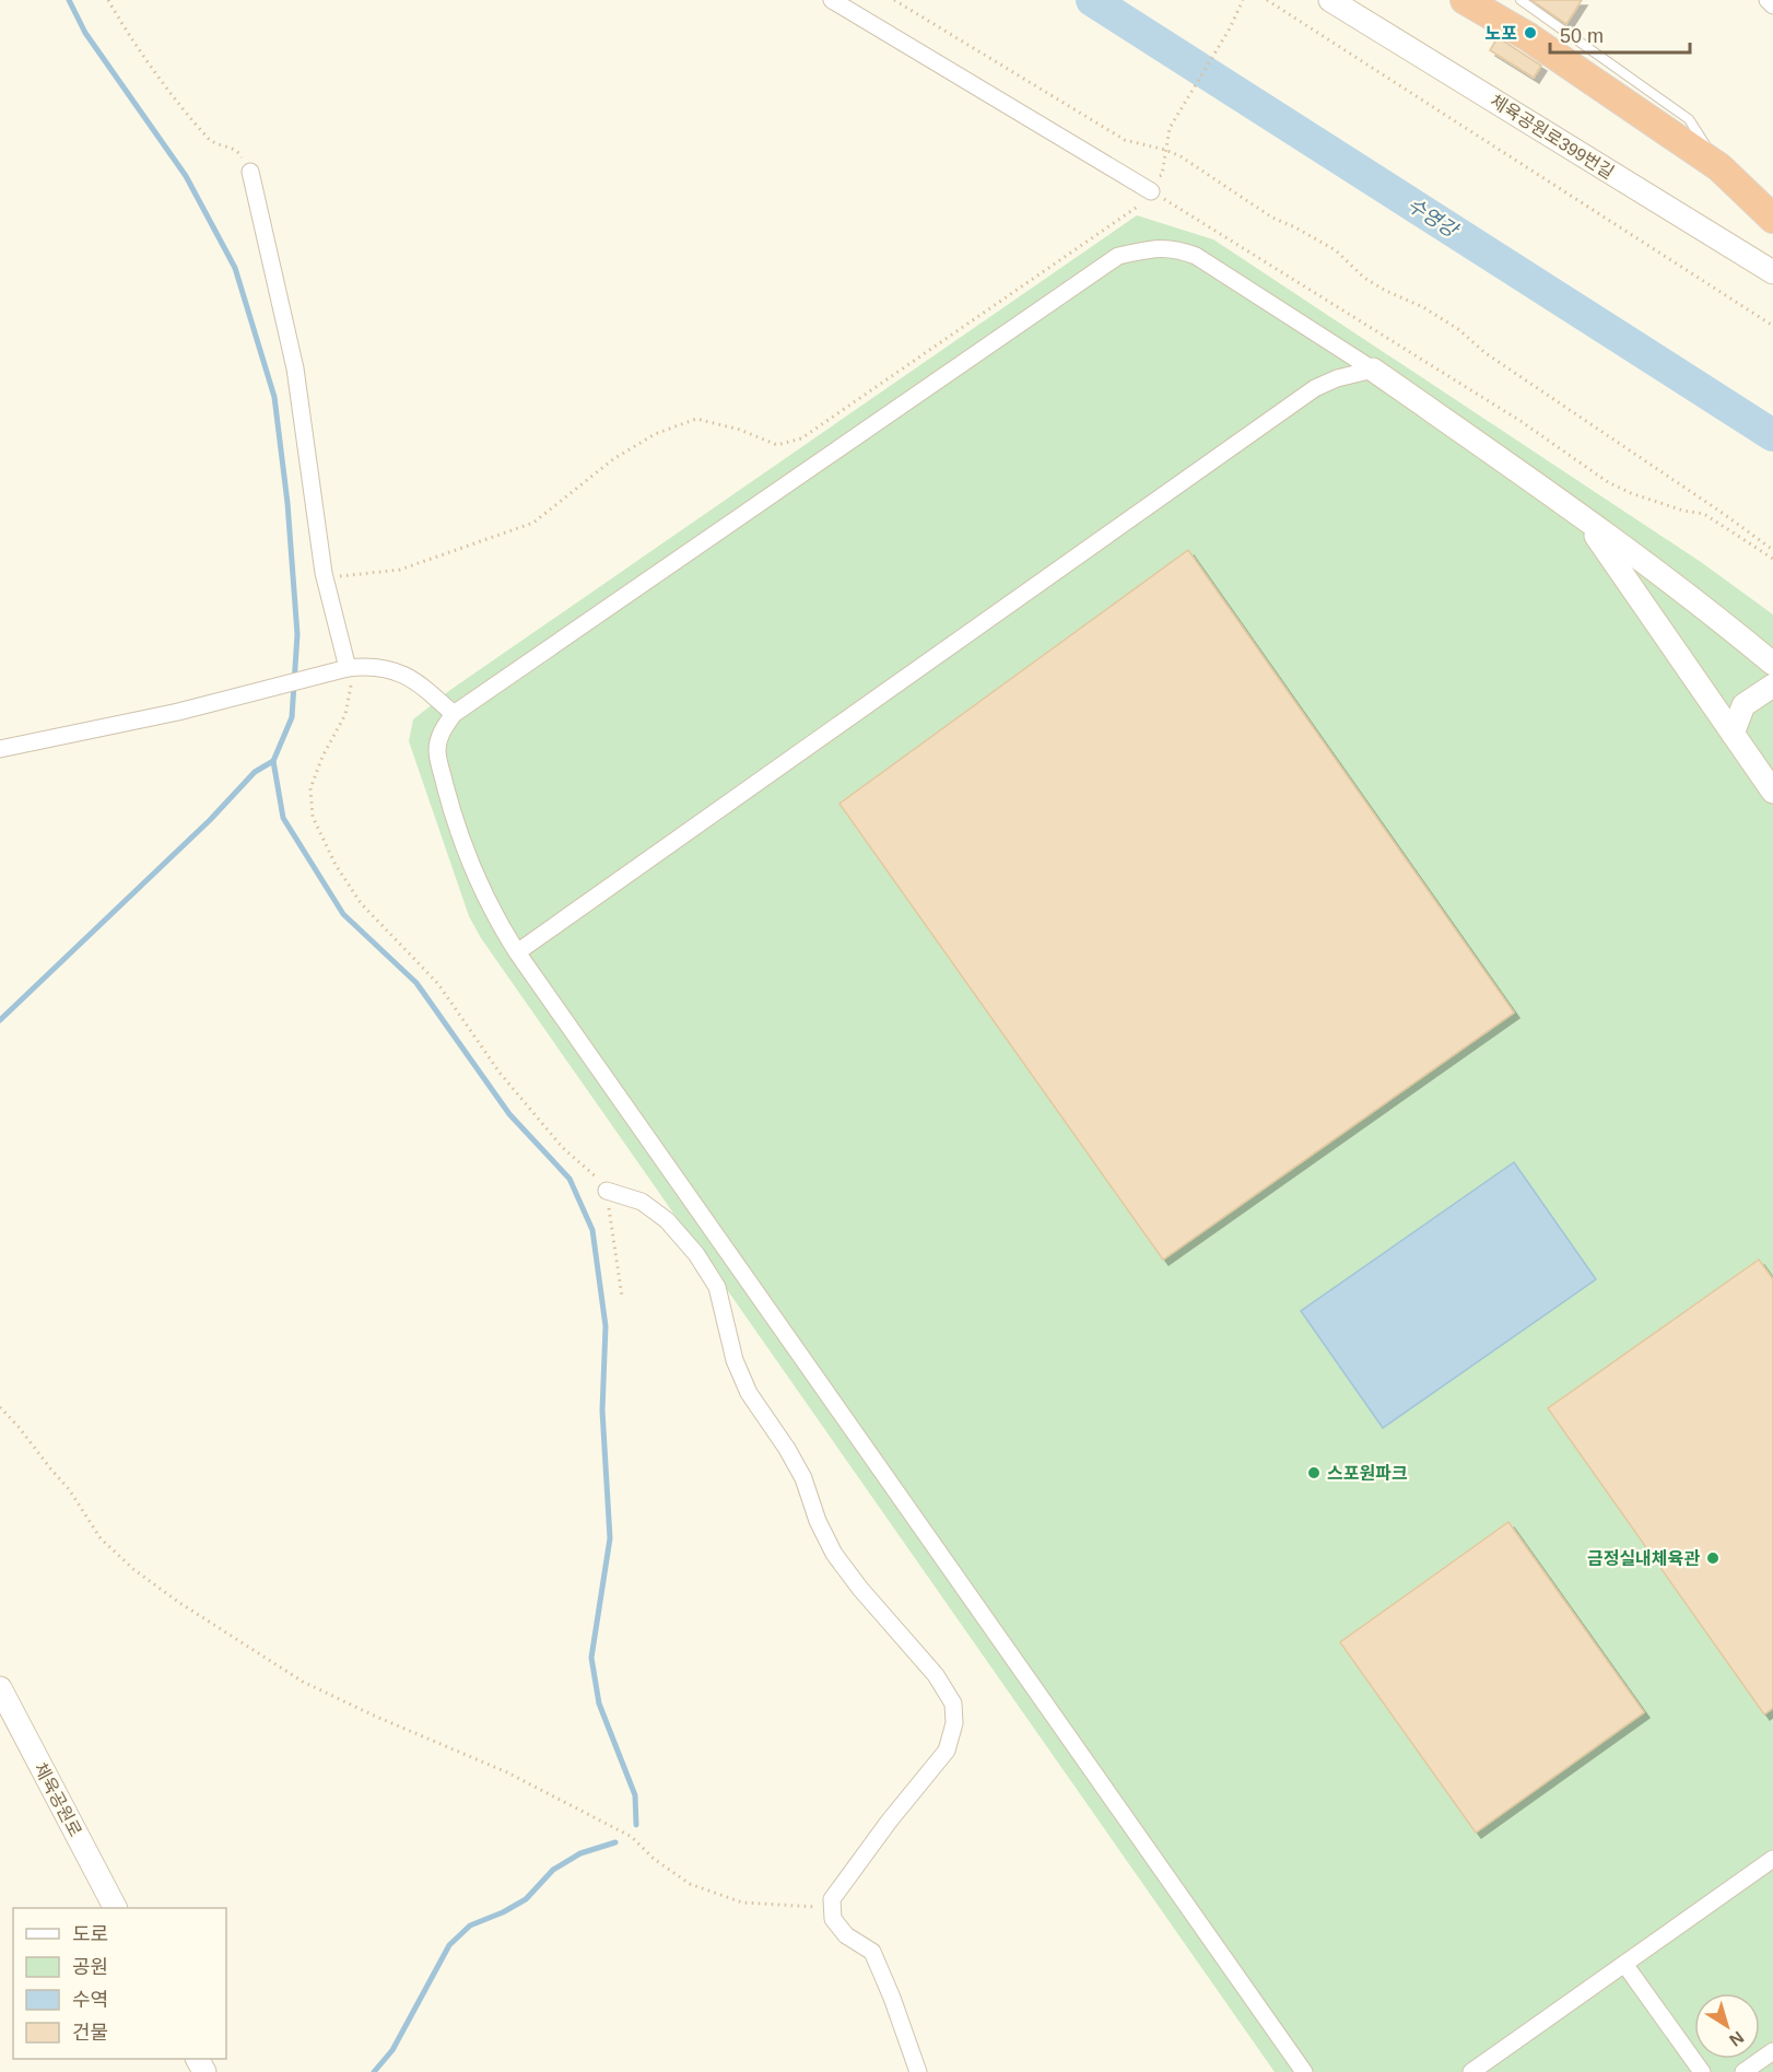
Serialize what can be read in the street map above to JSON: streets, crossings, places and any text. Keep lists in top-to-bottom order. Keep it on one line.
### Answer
{"streets":{"street":["체육공원로399번길","체육공원로"]},"water":["수영강"],"places":["노포","스포원파크","금정실내체육관"],"legend":["도로","공원","수역","건물"],"scale_bar":"50 m","north":"bottom right"}
